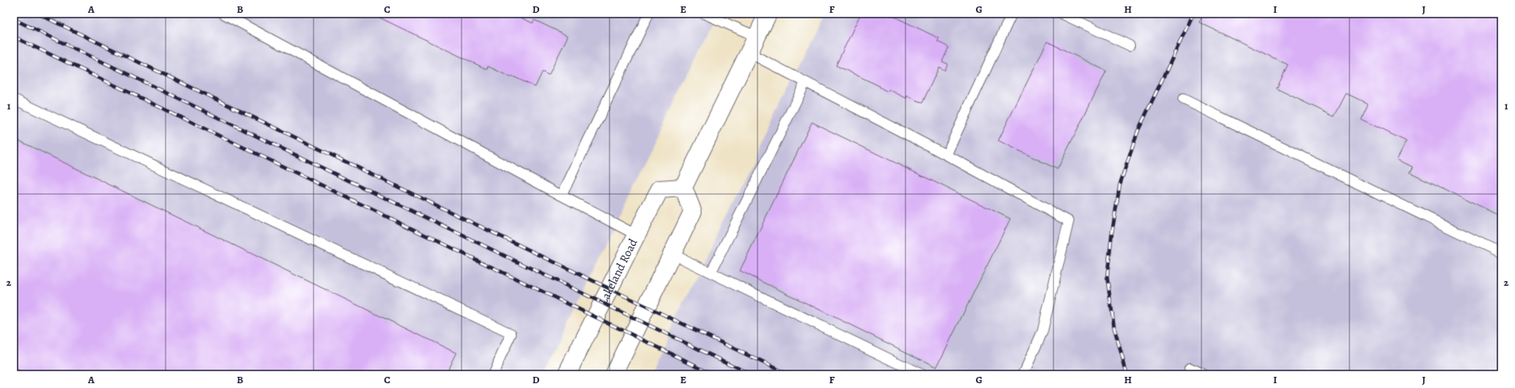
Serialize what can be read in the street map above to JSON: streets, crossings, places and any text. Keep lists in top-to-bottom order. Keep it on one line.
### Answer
{"streets":{"street":["Lakeland Road"]},"grid":{"columns":["A","B","C","D","E","F","G","H","I","J"],"rows":["1","2"]}}
